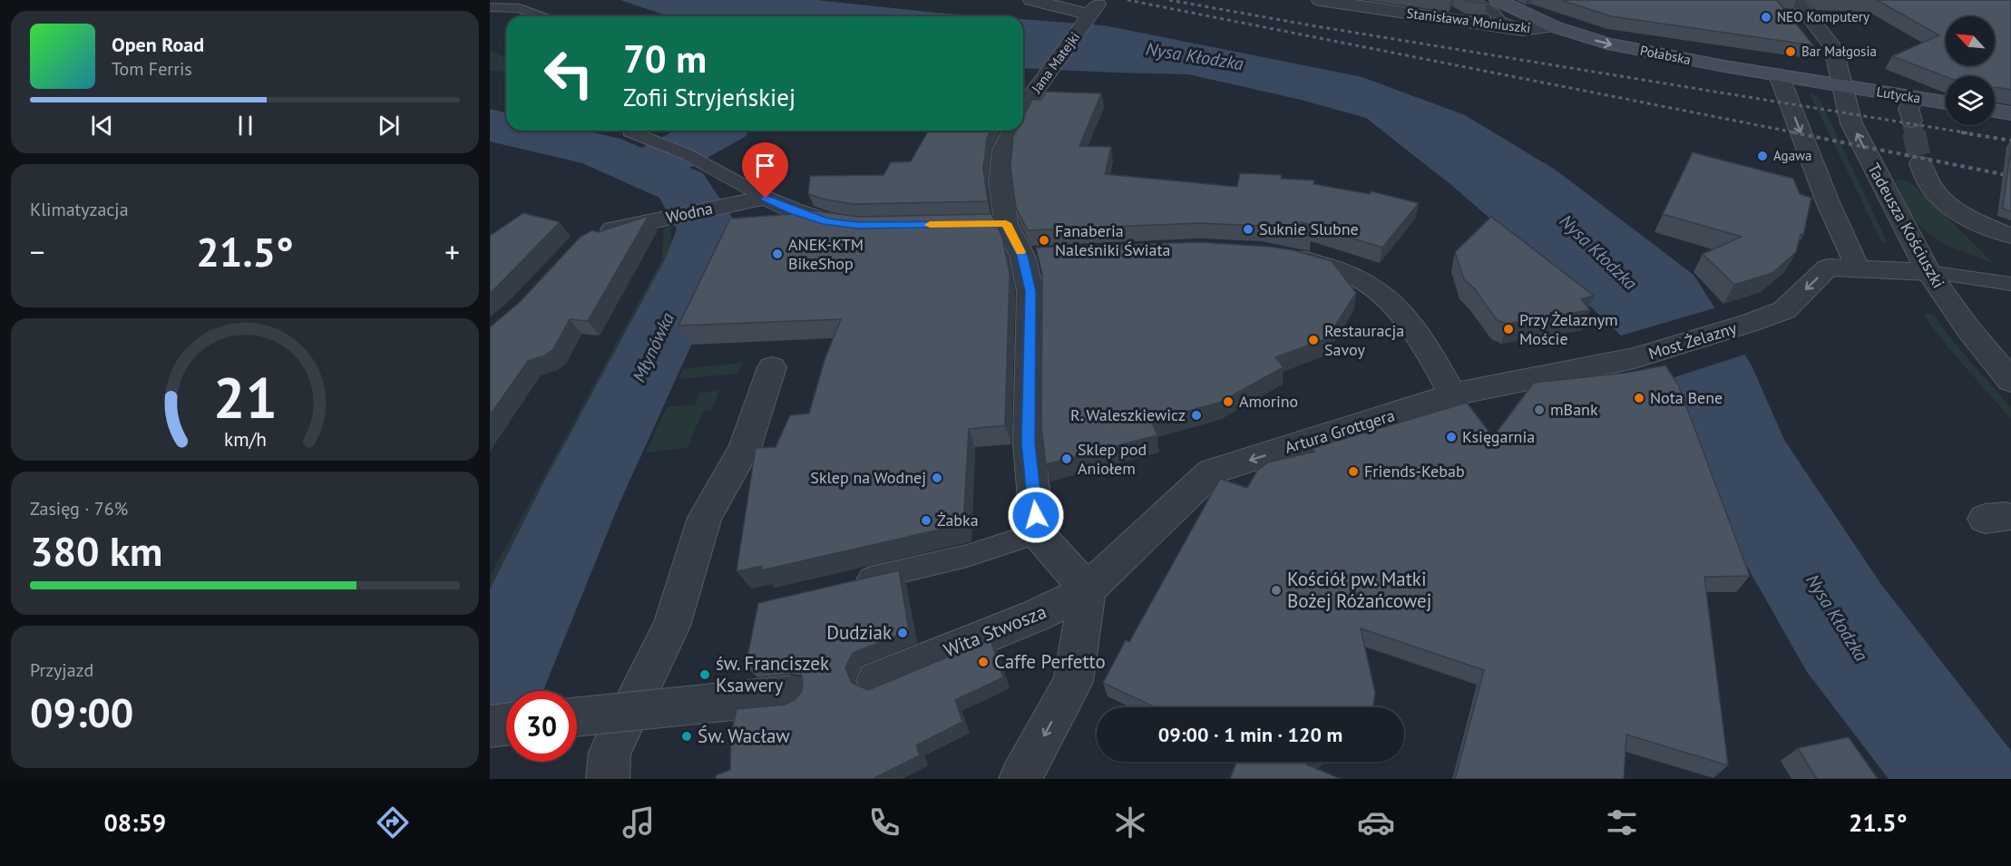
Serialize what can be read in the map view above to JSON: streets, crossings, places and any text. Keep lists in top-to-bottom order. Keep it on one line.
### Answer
{"streets":{"main road":["Połabska","Lutycka"],"street":["Stanisława Moniuszki","Jana Matejki","Wodna","Tadeusza Kościuszki","Most Żelazny","Artura Grottgera","Wita Stwosza"]},"crossings":[["Stanisława Moniuszki","Połabska"],["Połabska","Lutycka"],["Połabska","Tadeusza Kościuszki"],["Lutycka","Tadeusza Kościuszki"],["Tadeusza Kościuszki","Most Żelazny"],["Most Żelazny","Artura Grottgera"],["Artura Grottgera","Wita Stwosza"]],"one_way":["Połabska","Most Żelazny","Artura Grottgera"],"water":["Nysa Kłodzka","Młynówka"],"places":["NEO Komputery","Bar Małgosia","Agawa","Suknie Slubne","Fanaberia Naleśniki Świata","ANEK-KTM BikeShop","Przy Żelaznym Moście","Restauracja Savoy","Nota Bene","Amorino","mBank","R. Waleszkiewicz","Księgarnia","Sklep pod Aniołem","Friends-Kebab","Sklep na Wodnej","Żabka","Kościół pw. Matki Bożej Różańcowej","Dudziak","Caffe Perfetto","św. Franciszek Ksawery","Św. Wacław"],"north":"top left","page":{"turn":["70 m","Zofii Stryjeńskiej"],"song":["Open Road","Tom Ferris"],"tile":["Klimatyzacja",["Zasięg · 76%","380 km"],["Przyjazd","09:00"]],"heat":["−","21.5°","+"],"limit":"30","trip":"09:00 · 1 min · 120 m","tabs":["08:59","21.5°"],"gauge":["21","km/h"]}}
